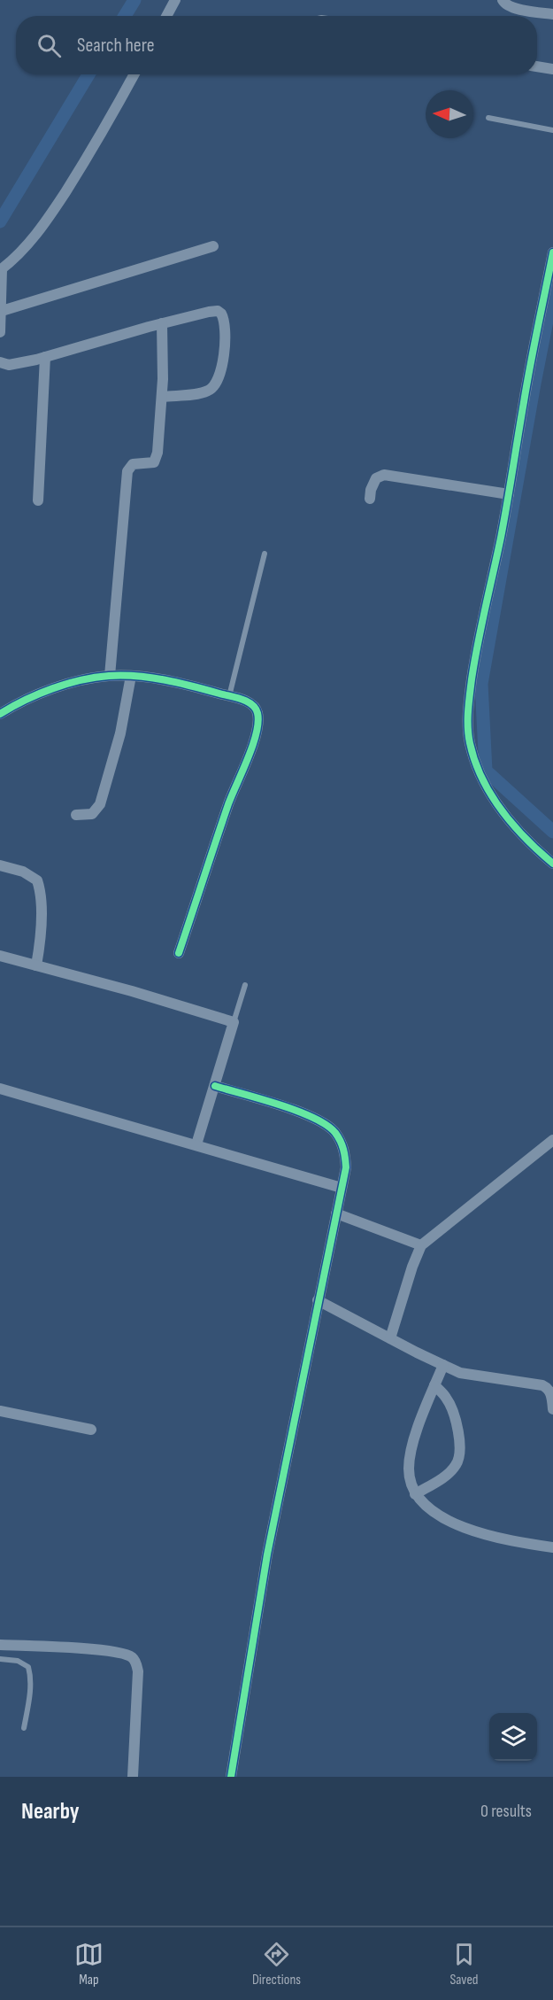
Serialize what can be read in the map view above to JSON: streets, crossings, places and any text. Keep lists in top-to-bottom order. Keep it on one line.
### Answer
{"north":"left","page":{"search":"Search here","heading":["Nearby","0 results"],"nav":["Map","Directions","Saved"]}}
